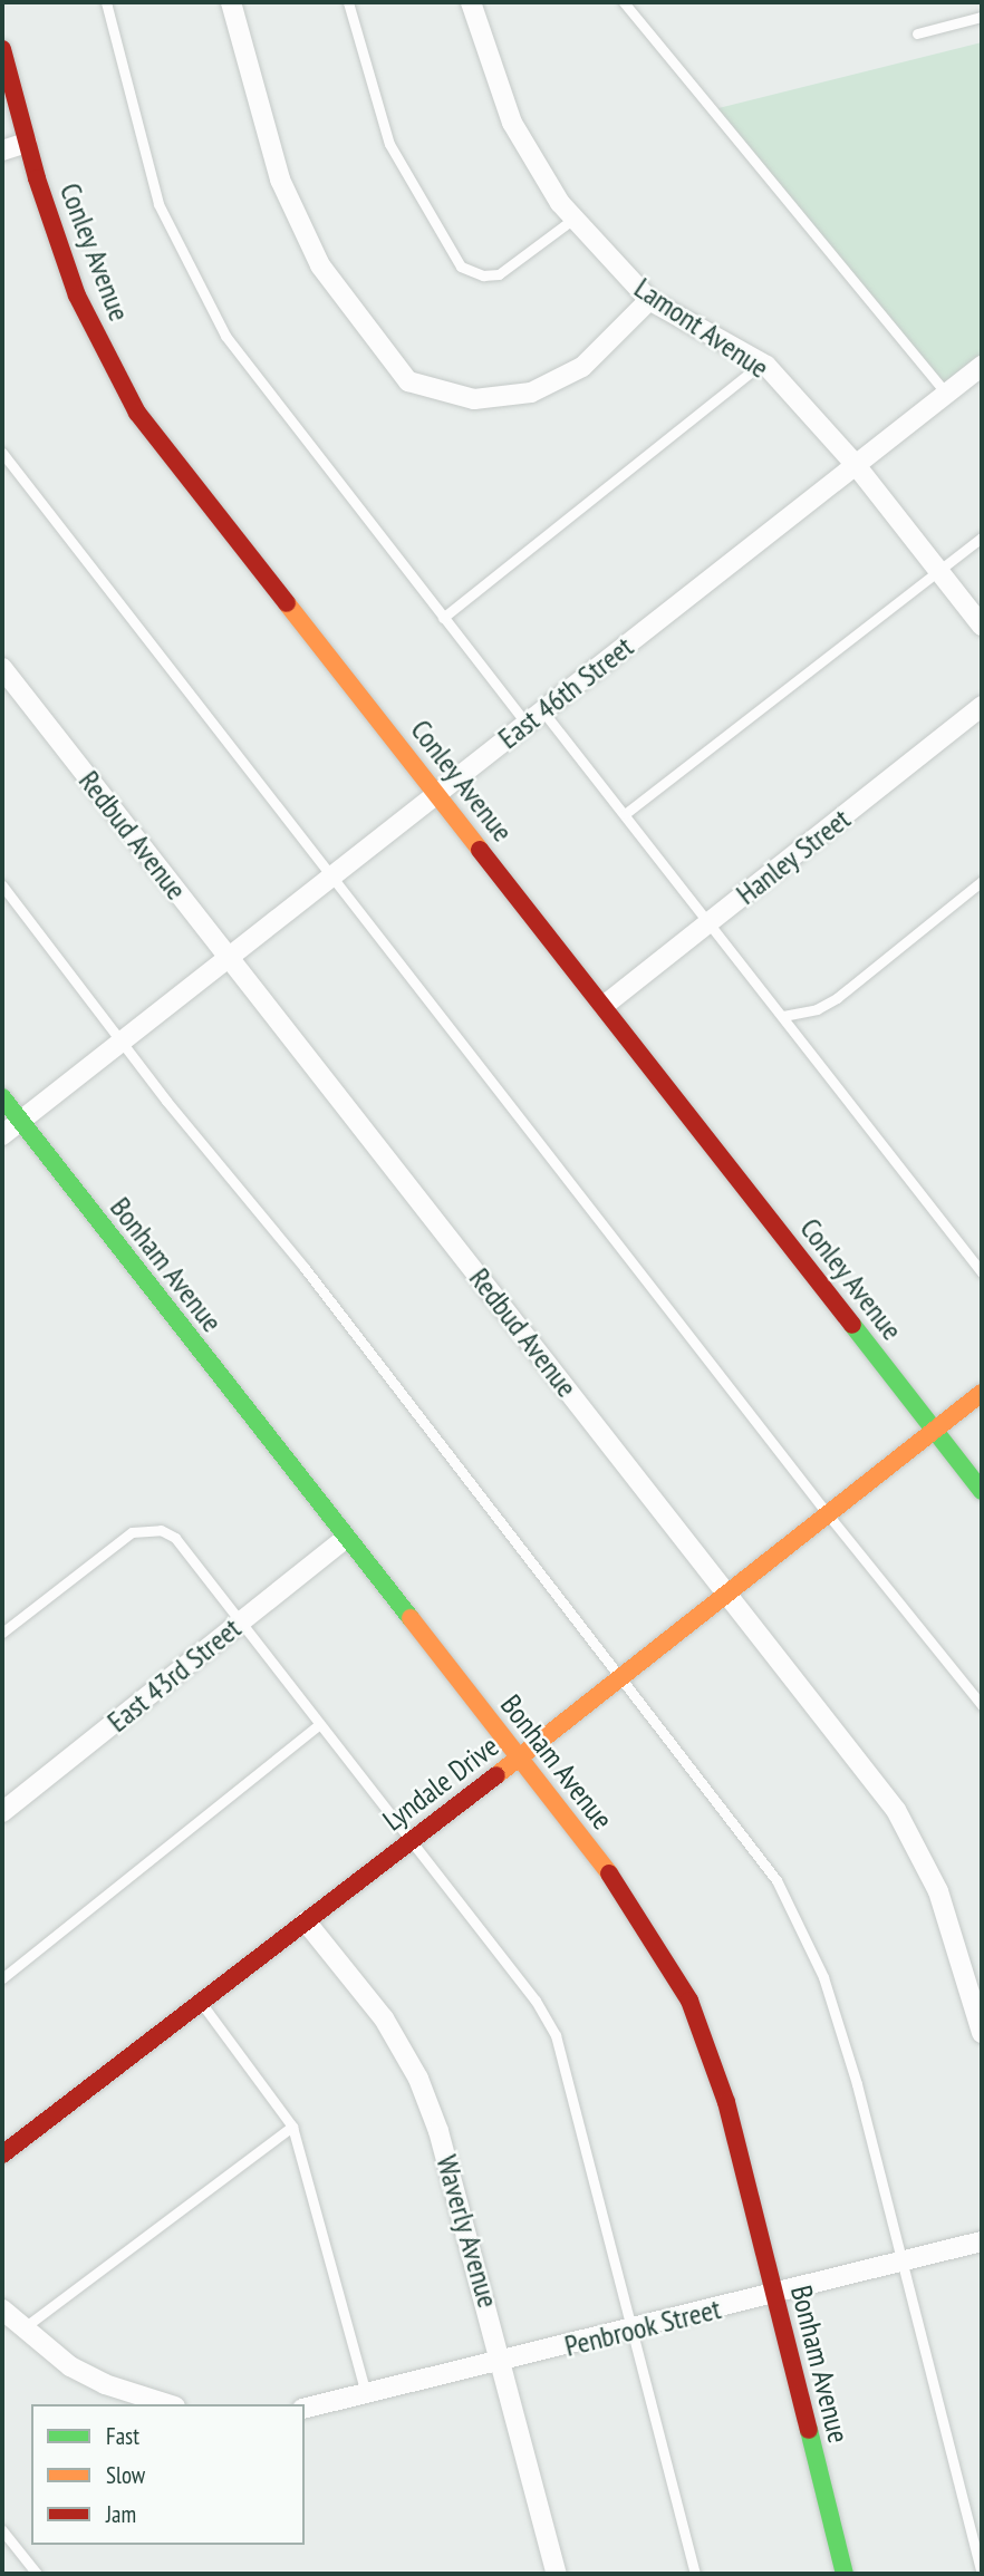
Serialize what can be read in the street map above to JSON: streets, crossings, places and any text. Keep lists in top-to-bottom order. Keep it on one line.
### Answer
{"streets":{"street":["Conley Avenue","Lamont Avenue","East 46th Street","Redbud Avenue","Hanley Street","Bonham Avenue","East 43rd Street","Lyndale Drive","Waverly Avenue","Penbrook Street"]},"crossings":[["Conley Avenue","East 46th Street"],["Conley Avenue","Hanley Street"],["Conley Avenue","Lyndale Drive"],["Lamont Avenue","East 46th Street"],["East 46th Street","Redbud Avenue"],["East 46th Street","Bonham Avenue"],["Redbud Avenue","Lyndale Drive"],["Bonham Avenue","East 43rd Street"],["Bonham Avenue","Lyndale Drive"],["Bonham Avenue","Penbrook Street"],["Lyndale Drive","Waverly Avenue"],["Waverly Avenue","Penbrook Street"]],"legend":["Fast","Slow","Jam"]}
